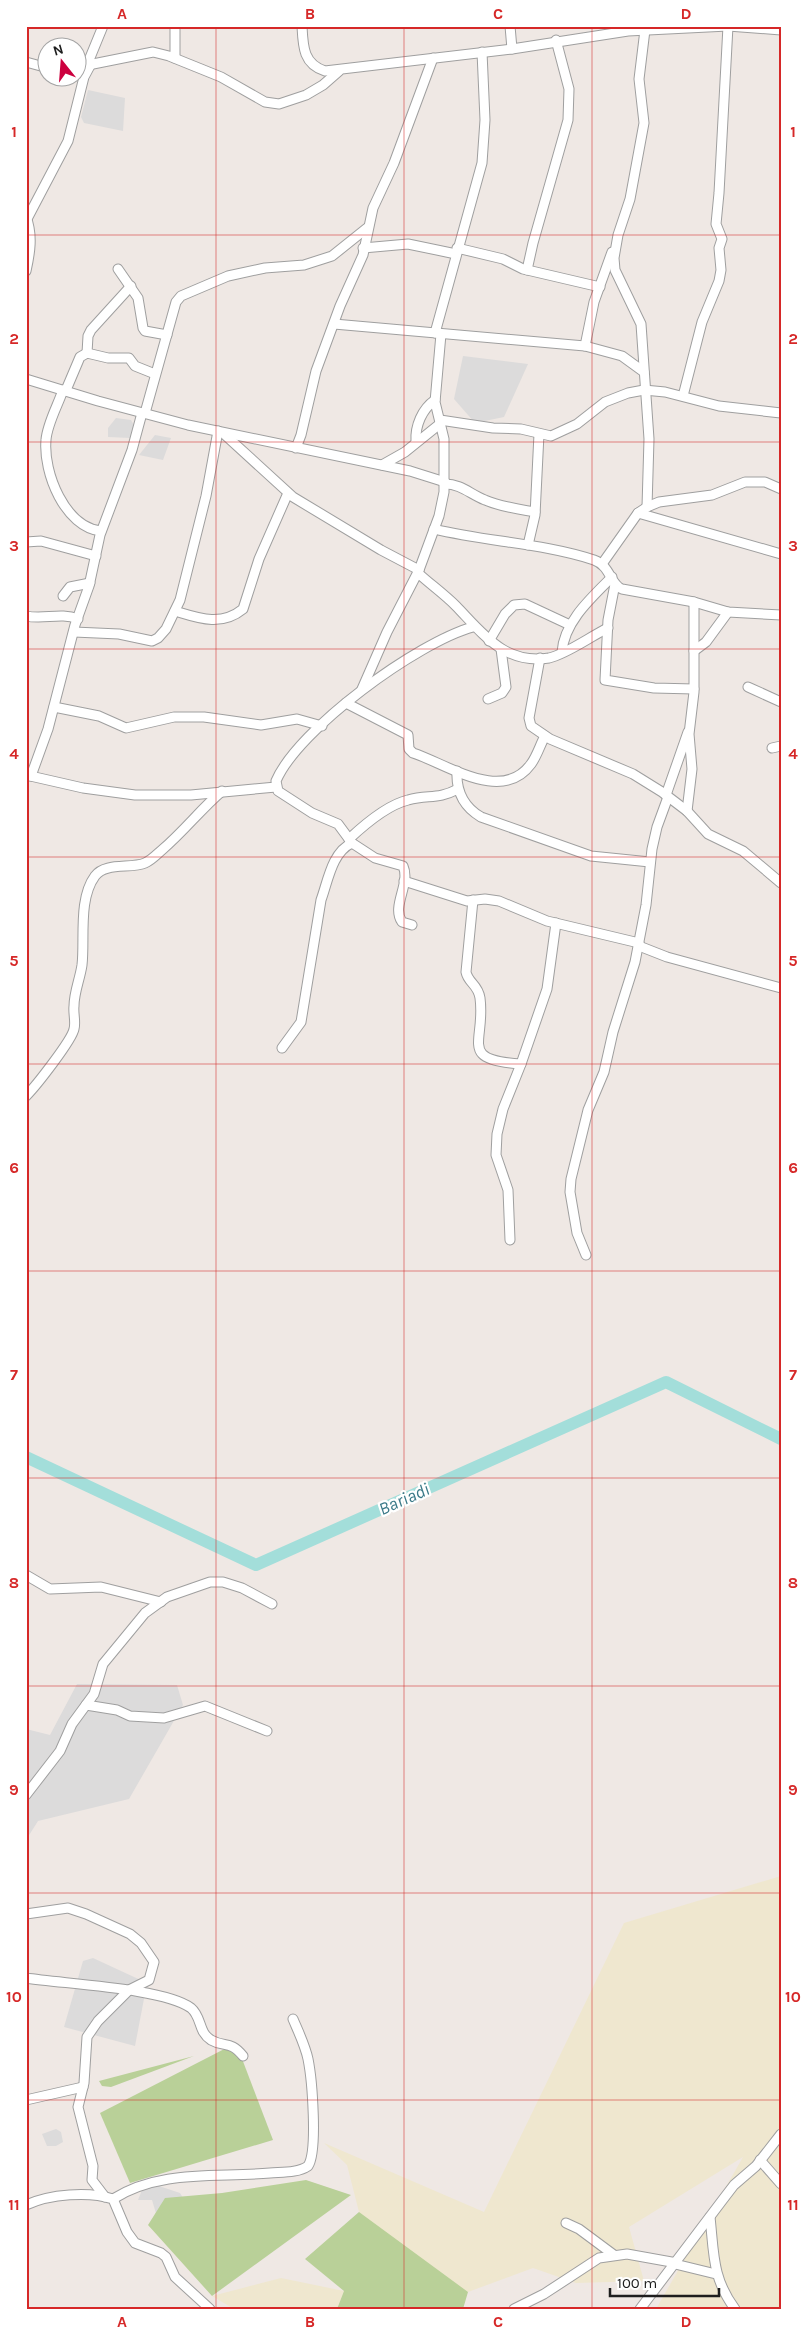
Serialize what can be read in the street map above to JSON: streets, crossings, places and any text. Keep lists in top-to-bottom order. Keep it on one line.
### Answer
{"water":["Bariadi"],"scale_bar":"100 m","north":"top","grid":{"columns":["A","B","C","D"],"rows":["1","2","3","4","5","6","7","8","9","10","11"]}}
